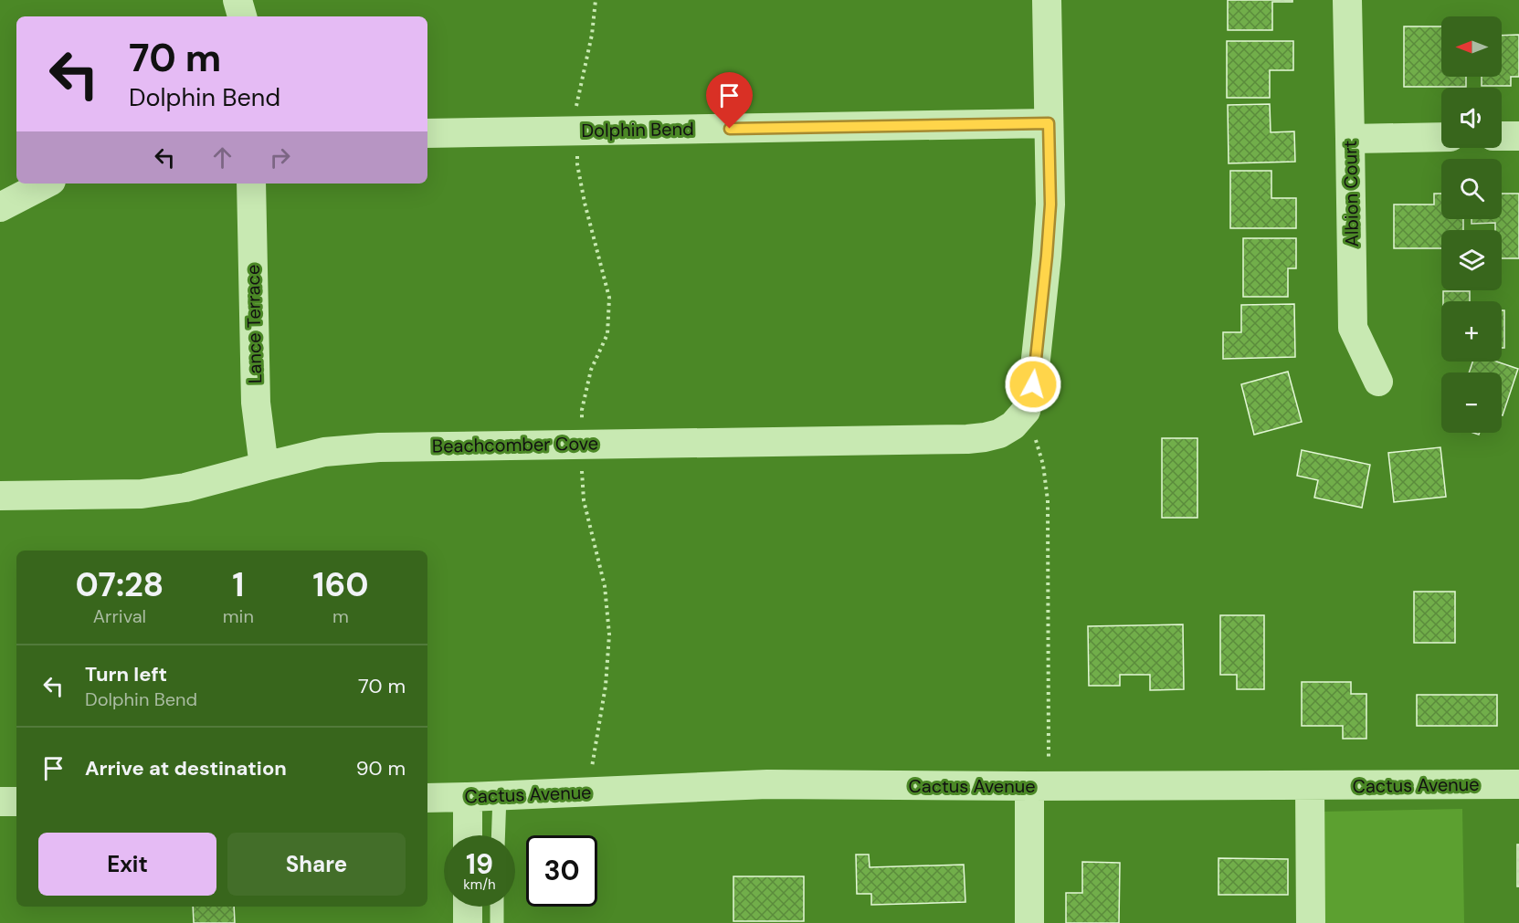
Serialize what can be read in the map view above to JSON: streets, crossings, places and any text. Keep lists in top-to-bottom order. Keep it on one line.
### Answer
{"streets":{"street":["Dolphin Bend","Albion Court","Lance Terrace","Beachcomber Cove","Cactus Avenue"]},"crossings":[["Lance Terrace","Beachcomber Cove"]],"north":"left","page":{"map_buttons":["+","−"],"turn":["70 m","Dolphin Bend"],"eta":["07:28","Arrival","1","min","160","m"],"list":[{"name":"Turn left","note":"Dolphin Bend","value":"70 m"},{"name":"Arrive at destination","value":"90 m"}],"buttons":["Exit","Share"],"speed":"19 km/h","limit":"30"}}
